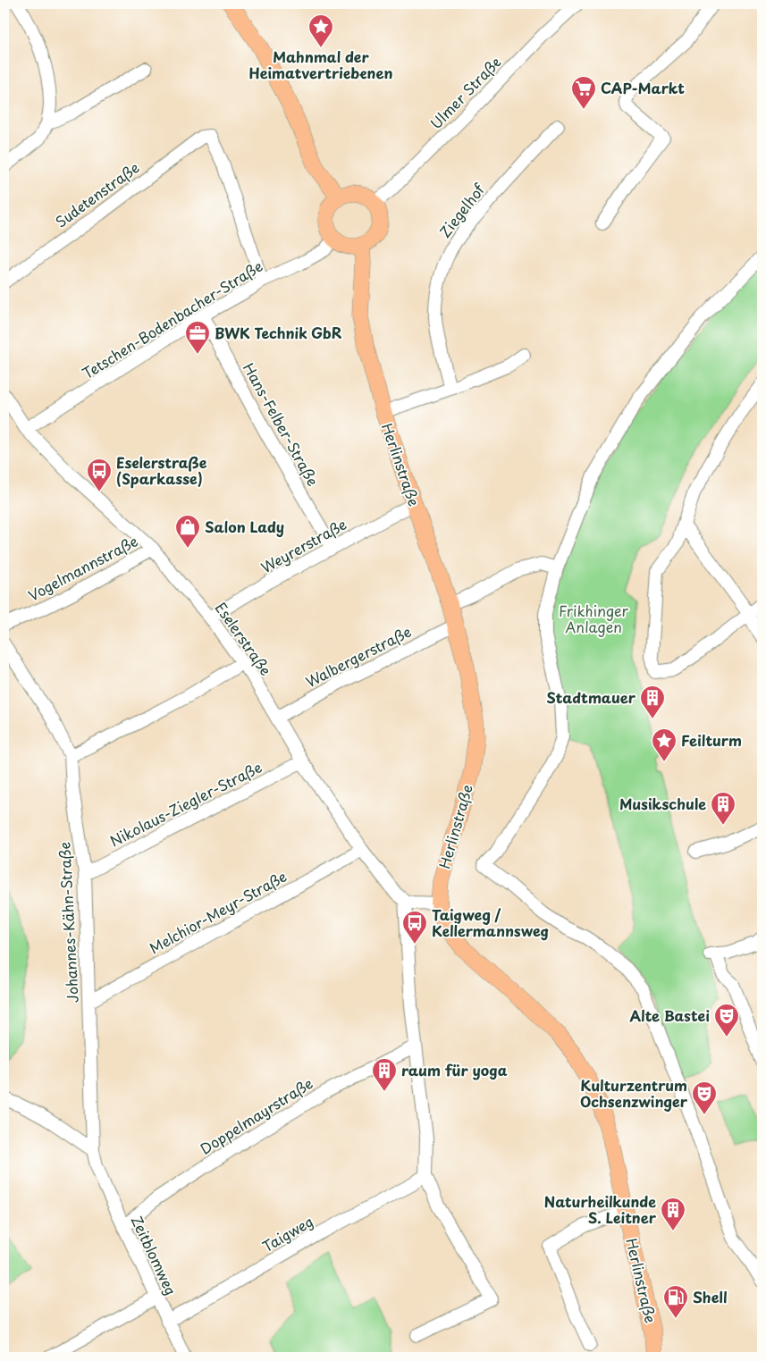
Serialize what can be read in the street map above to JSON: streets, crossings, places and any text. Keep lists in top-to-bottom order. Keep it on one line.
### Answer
{"streets":{"main road":["Herlinstraße"],"street":["Ulmer Straße","Sudetenstraße","Ziegelhof","Tetschen-Bodenbacher-Straße","Hans-Felber-Straße","Weyrerstraße","Vogelmannstraße","Eselerstraße","Walbergerstraße","Nikolaus-Ziegler-Straße","Melchior-Meyr-Straße","Johannes-Kähn-Straße","Doppelmayrstraße","Taigweg","Zeitblomweg"]},"crossings":[["Ulmer Straße","Tetschen-Bodenbacher-Straße"],["Ulmer Straße","Herlinstraße"],["Sudetenstraße","Tetschen-Bodenbacher-Straße"],["Tetschen-Bodenbacher-Straße","Hans-Felber-Straße"],["Tetschen-Bodenbacher-Straße","Herlinstraße"],["Tetschen-Bodenbacher-Straße","Eselerstraße"],["Hans-Felber-Straße","Weyrerstraße"],["Herlinstraße","Weyrerstraße"],["Herlinstraße","Walbergerstraße"],["Weyrerstraße","Eselerstraße"],["Vogelmannstraße","Eselerstraße"],["Eselerstraße","Walbergerstraße"],["Eselerstraße","Nikolaus-Ziegler-Straße"],["Eselerstraße","Melchior-Meyr-Straße"],["Nikolaus-Ziegler-Straße","Johannes-Kähn-Straße"],["Melchior-Meyr-Straße","Johannes-Kähn-Straße"],["Johannes-Kähn-Straße","Zeitblomweg"],["Doppelmayrstraße","Zeitblomweg"],["Taigweg","Zeitblomweg"]],"parks":["Frikhinger Anlagen"],"places":{"place":["Mahnmal der Heimatvertriebenen","Feilturm"],"supermarket":["CAP-Markt"],"office":["BWK Technik GbR"],"bus stop":["Eselerstraße (Sparkasse)","Taigweg / Kellermannsweg"],"shop":["Salon Lady"],"building":["Stadtmauer","Musikschule","raum für yoga","Naturheilkunde S. Leitner"],"theatre":["Alte Bastei","Kulturzentrum Ochsenzwinger"],"fuel station":["Shell"]}}
